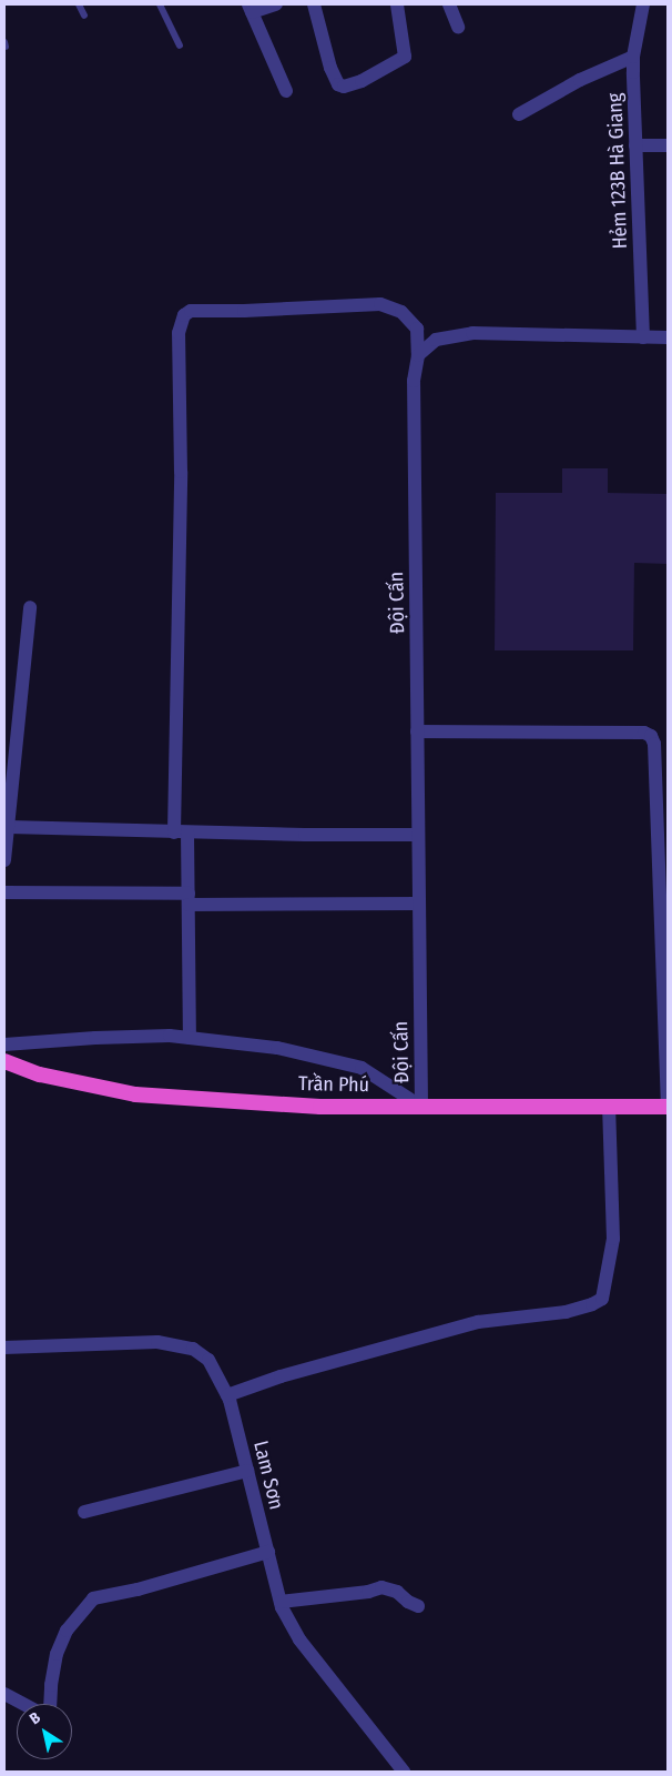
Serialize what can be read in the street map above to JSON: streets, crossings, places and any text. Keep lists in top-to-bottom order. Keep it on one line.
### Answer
{"streets":{"highway":["Trần Phú"],"street":["Hẻm 123B Hà Giang","Đội Cấn","Lam Sơn"]},"crossings":[["Đội Cấn","Trần Phú"]],"north":"top left"}
